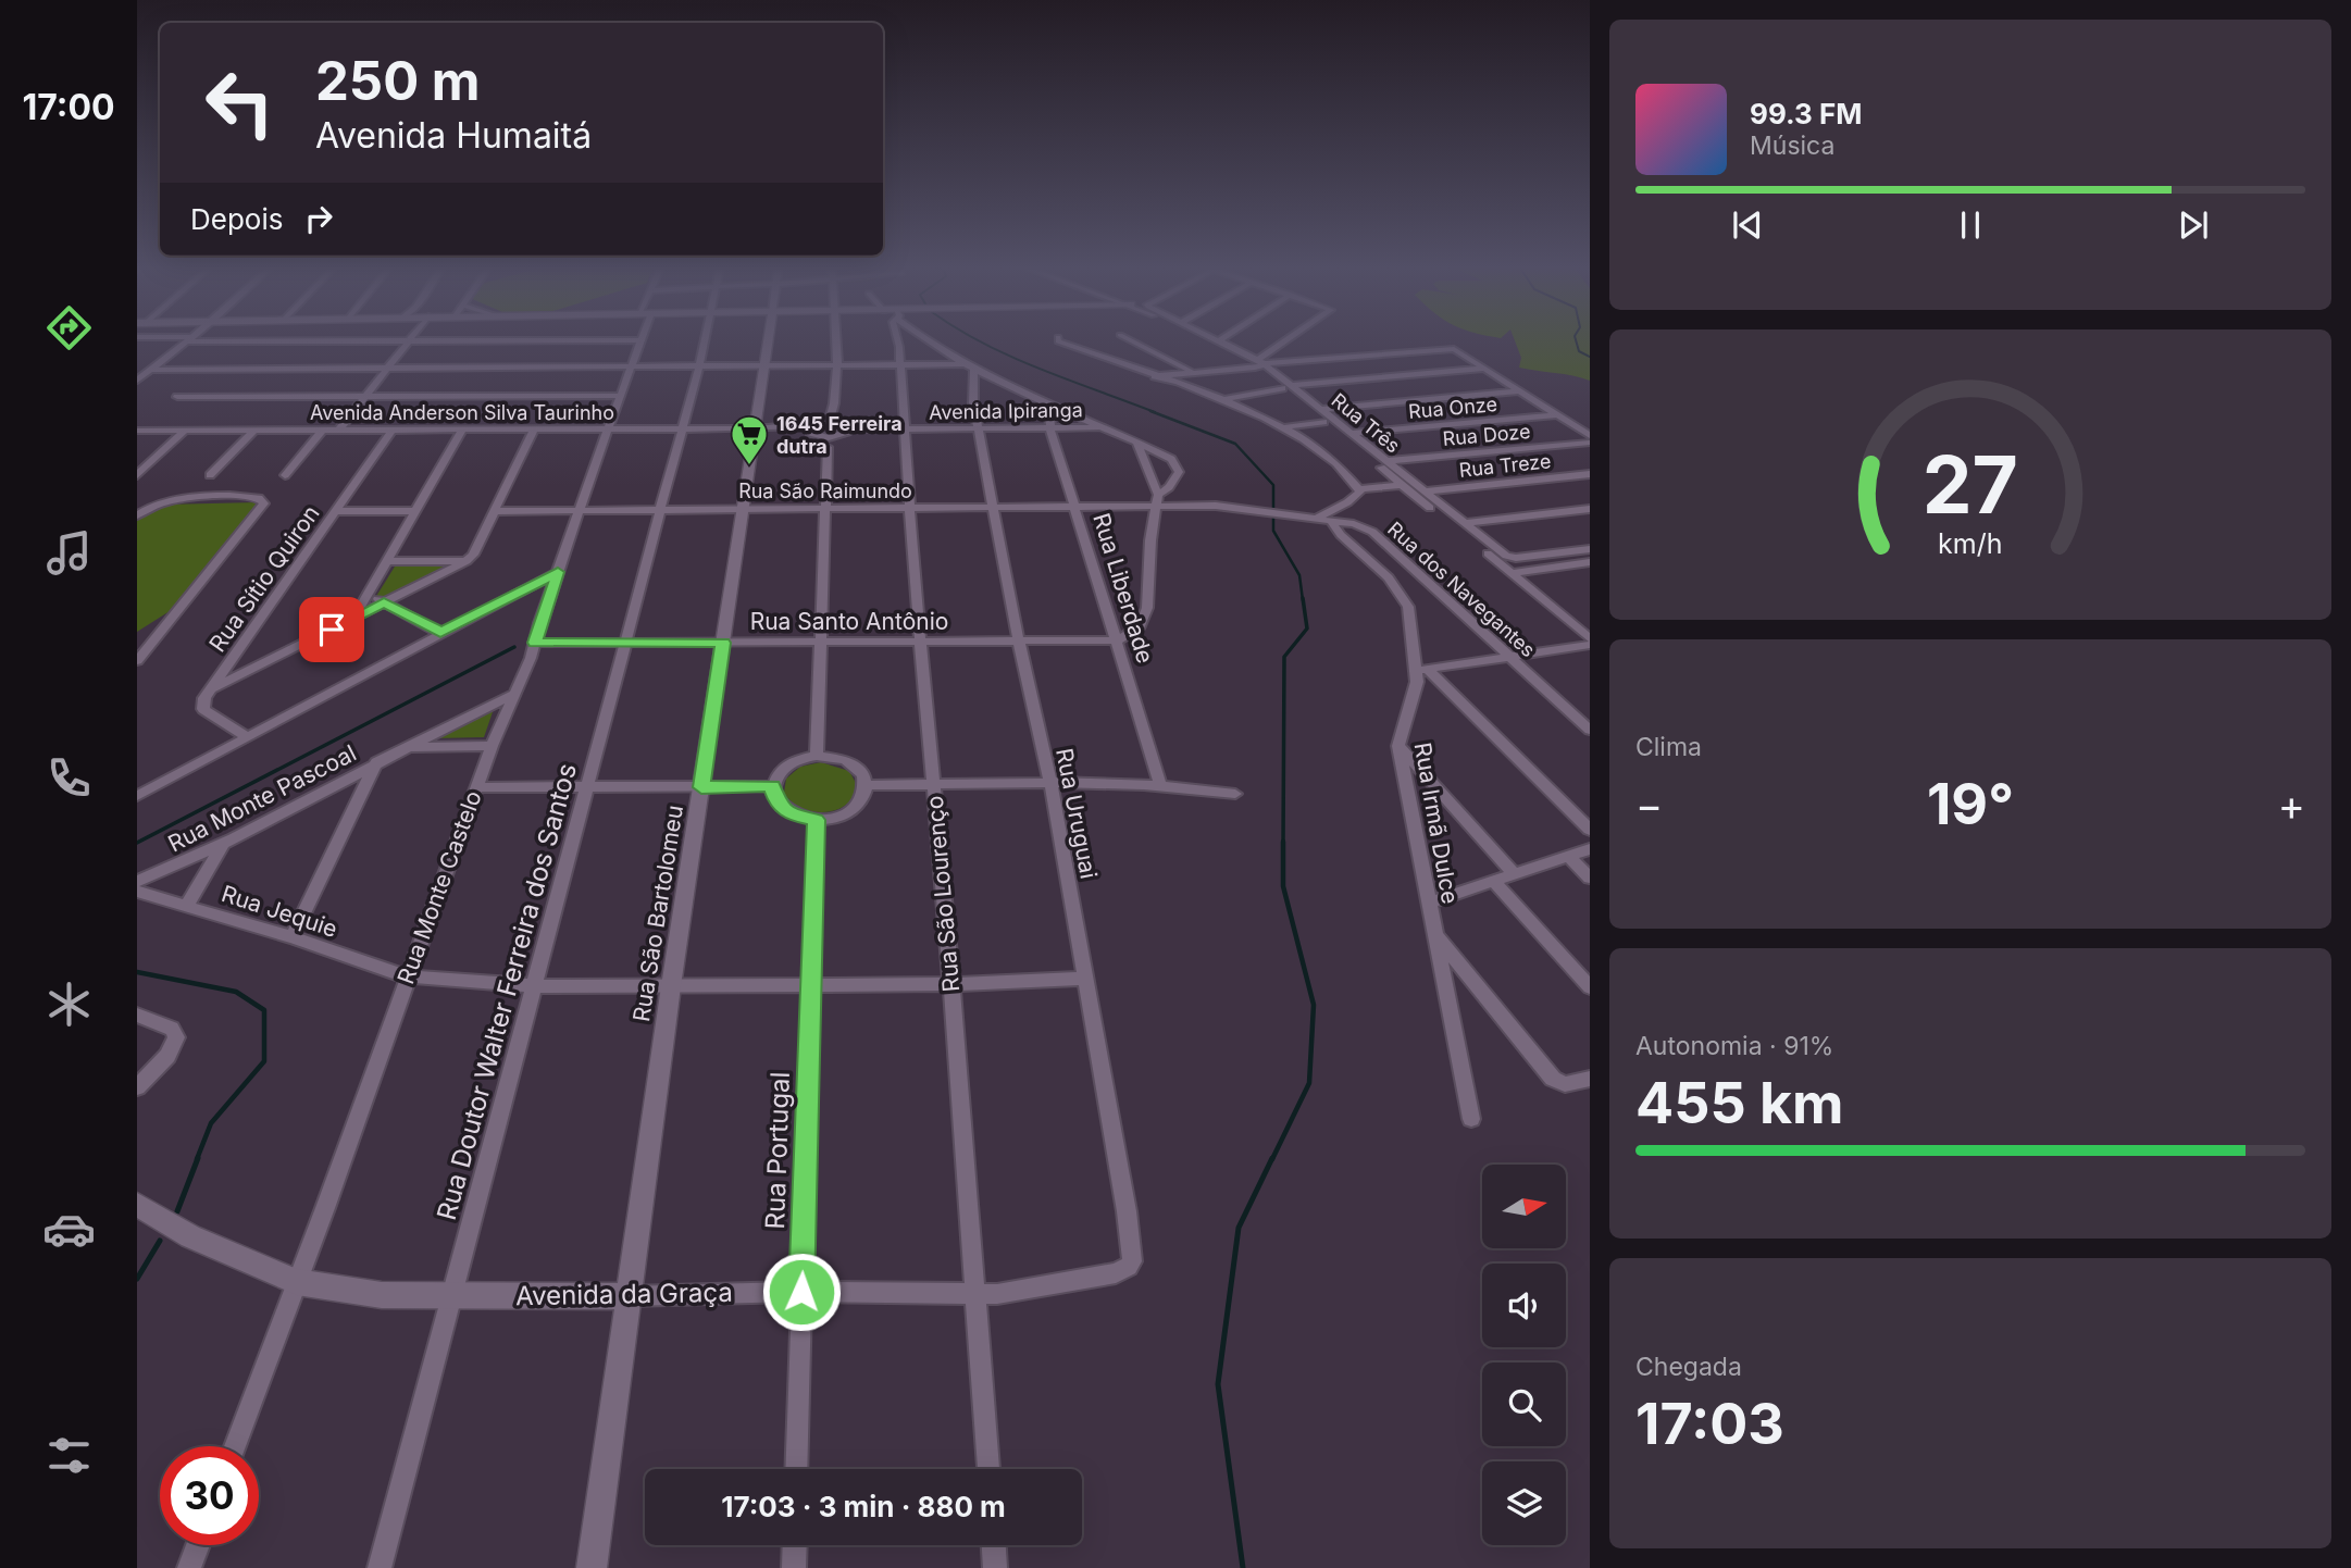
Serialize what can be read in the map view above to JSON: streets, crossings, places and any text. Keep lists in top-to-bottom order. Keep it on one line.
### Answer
{"streets":{"street":["Rua Onze","Avenida Ipiranga","Avenida Anderson Silva Taurinho","Rua Três","Rua Doze","Rua Treze","Rua São Raimundo","Rua Sítio Quiron","Rua Liberdade","Rua dos Navegantes","Rua Santo Antônio","Rua Monte Pascoal","Rua Uruguai","Rua Irmã Dulce","Rua Monte Castelo","Rua São Lourenço","Rua Jequie","Rua São Bartolomeu","Rua Doutor Walter Ferreira dos Santos","Rua Portugal","Avenida da Graça"]},"crossings":[["Rua Onze","Rua Três"],["Avenida Ipiranga","Rua Liberdade"],["Avenida Ipiranga","Rua Uruguai"],["Avenida Ipiranga","Rua São Lourenço"],["Avenida Anderson Silva Taurinho","Rua Sítio Quiron"],["Avenida Anderson Silva Taurinho","Rua Monte Castelo"],["Avenida Anderson Silva Taurinho","Rua São Bartolomeu"],["Avenida Anderson Silva Taurinho","Rua Doutor Walter Ferreira dos Santos"],["Rua Três","Rua Doze"],["Rua Três","Rua Treze"],["Rua São Raimundo","Rua Liberdade"],["Rua São Raimundo","Rua dos Navegantes"],["Rua São Raimundo","Rua Uruguai"],["Rua São Raimundo","Rua Monte Castelo"],["Rua São Raimundo","Rua São Lourenço"],["Rua São Raimundo","Rua São Bartolomeu"],["Rua São Raimundo","Rua Doutor Walter Ferreira dos Santos"],["Rua Liberdade","Rua Santo Antônio"],["Rua dos Navegantes","Rua Irmã Dulce"],["Rua Santo Antônio","Rua Uruguai"],["Rua Santo Antônio","Rua Monte Castelo"],["Rua Santo Antônio","Rua São Lourenço"],["Rua Santo Antônio","Rua São Bartolomeu"],["Rua Santo Antônio","Rua Doutor Walter Ferreira dos Santos"],["Rua Monte Pascoal","Rua Monte Castelo"],["Rua Uruguai","Rua Jequie"],["Rua Uruguai","Avenida da Graça"],["Rua Monte Castelo","Rua Jequie"],["Rua Monte Castelo","Avenida da Graça"],["Rua São Lourenço","Rua Jequie"],["Rua São Lourenço","Avenida da Graça"],["Rua Jequie","Rua São Bartolomeu"],["Rua Jequie","Rua Doutor Walter Ferreira dos Santos"],["Rua Jequie","Rua Portugal"],["Rua São Bartolomeu","Avenida da Graça"],["Rua Doutor Walter Ferreira dos Santos","Avenida da Graça"],["Rua Portugal","Avenida da Graça"]],"places":{"supermarket":["1645 Ferreira dutra"]},"north":"right","page":{"tabs":"17:00","turn":["250 m","Avenida Humaitá"],"song":["99.3 FM","Música"],"then":"Depois","tile":["Clima",["Autonomia · 91%","455 km"],["Chegada","17:03"]],"heat":["−","19°","+"],"limit":"30","trip":"17:03 · 3 min · 880 m","gauge":["27","km/h"]}}
